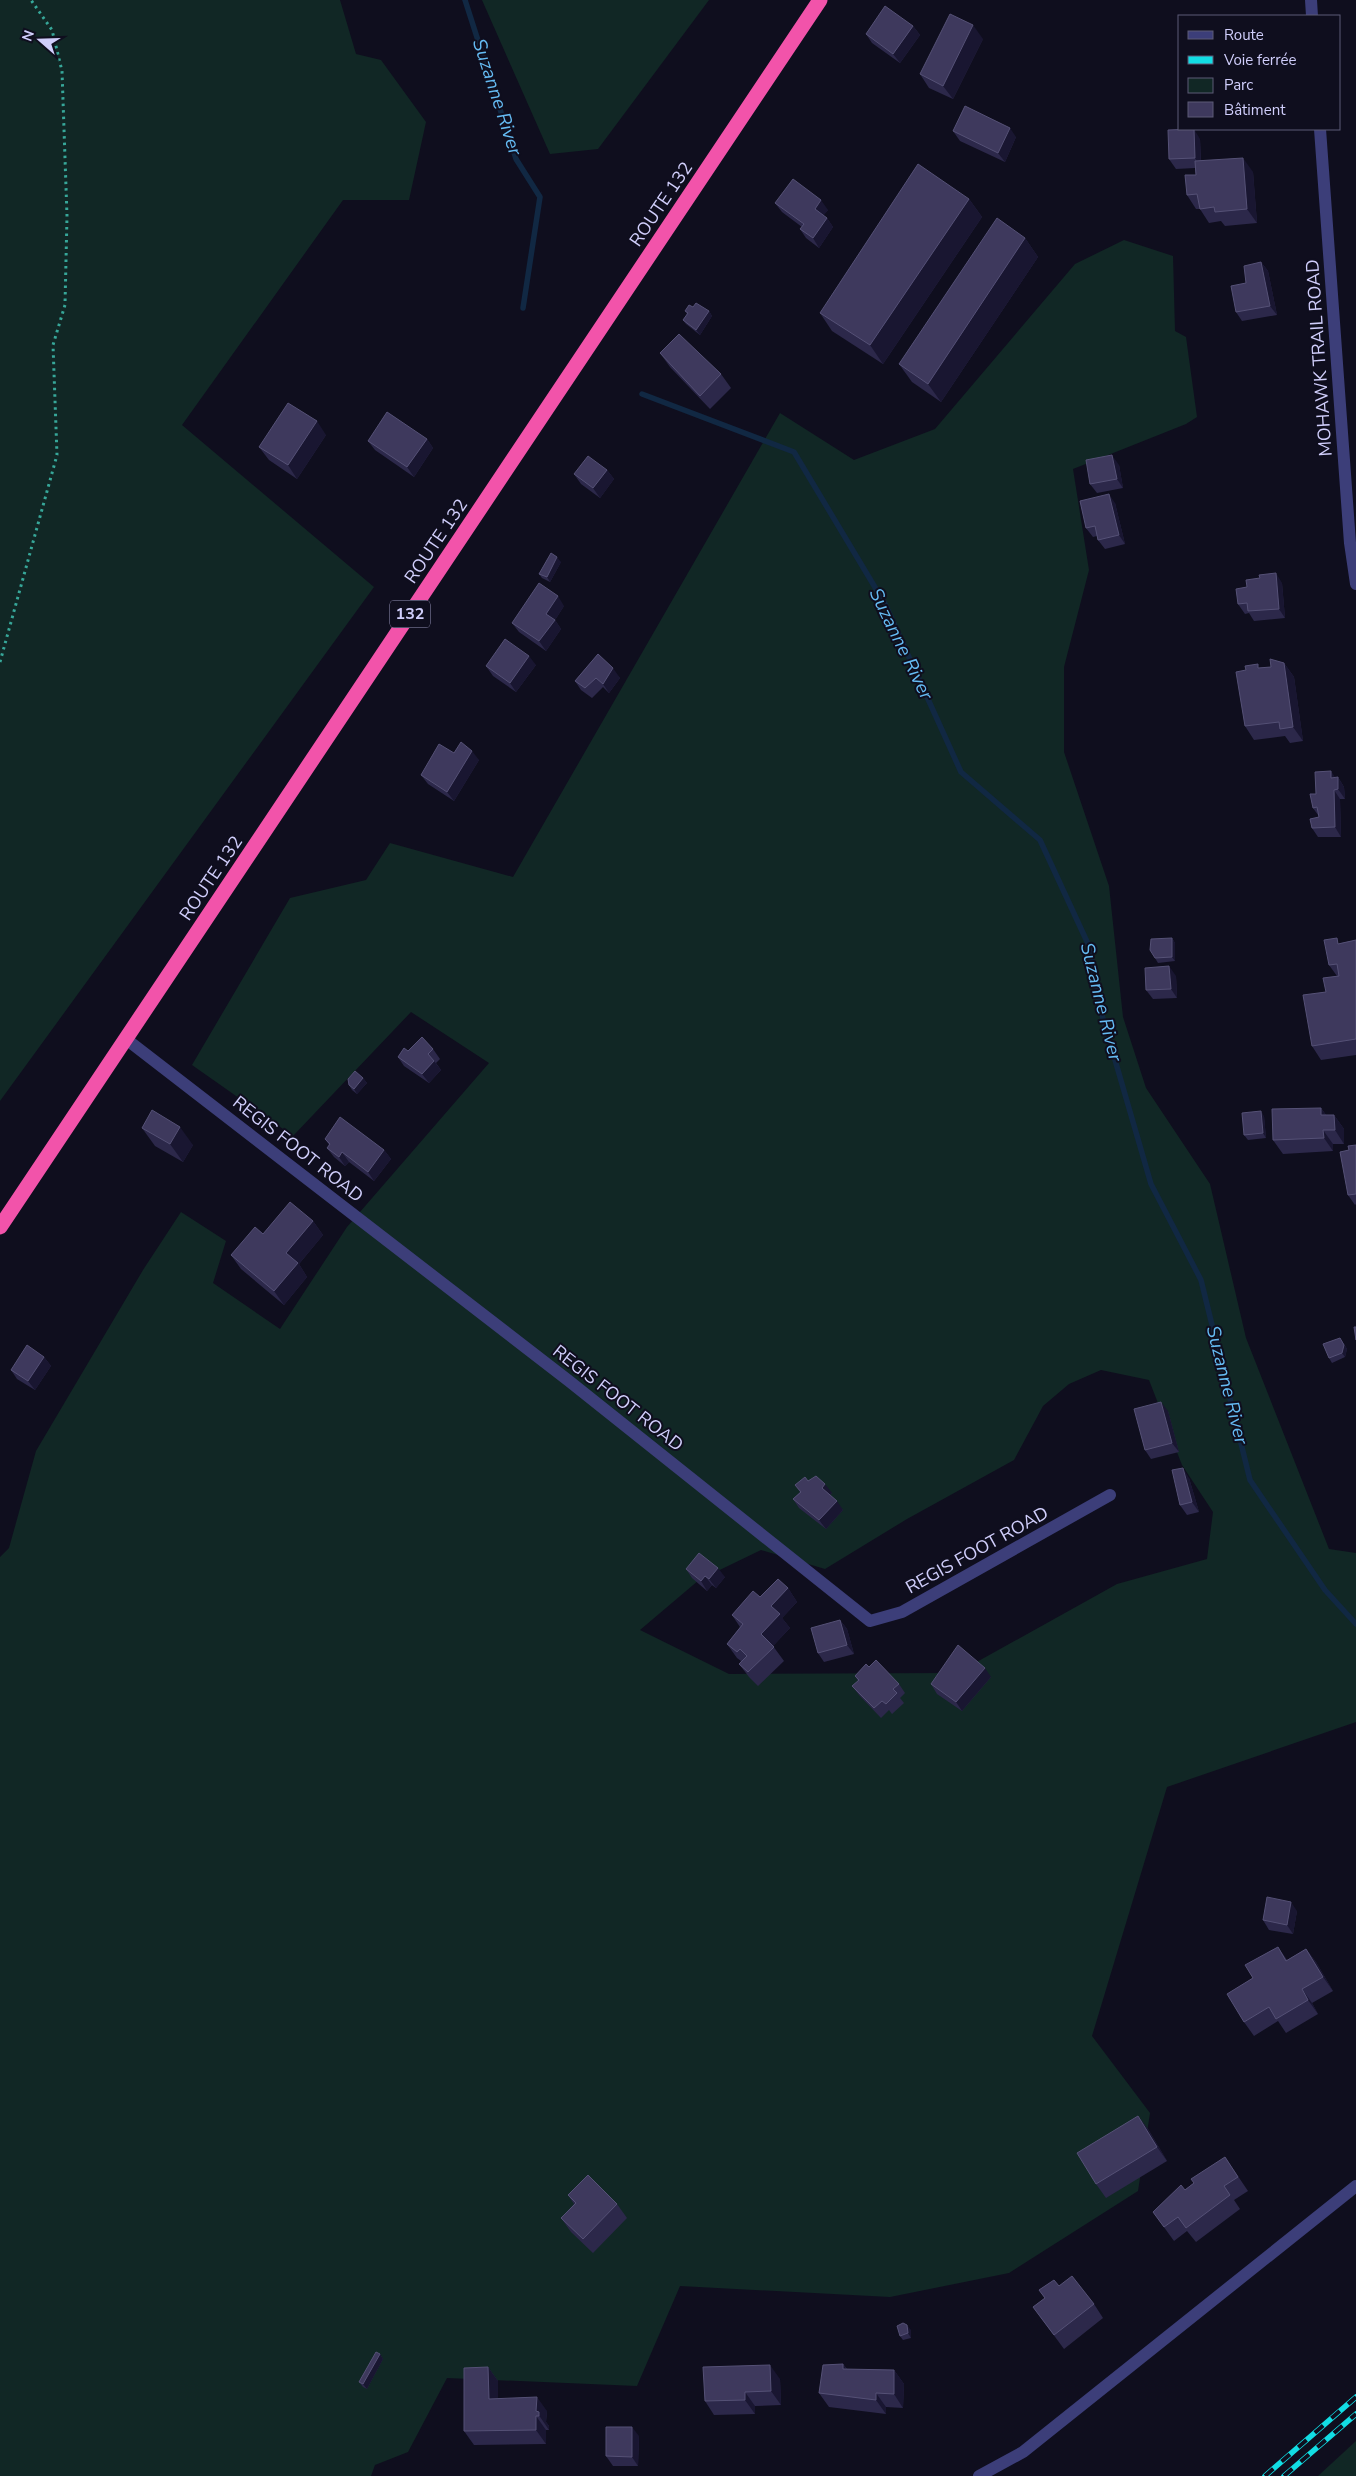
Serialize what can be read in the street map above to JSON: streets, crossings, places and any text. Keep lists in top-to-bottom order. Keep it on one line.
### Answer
{"streets":{"highway":["ROUTE 132","132"],"street":["MOHAWK TRAIL ROAD","REGIS FOOT ROAD"]},"crossings":[["ROUTE 132","REGIS FOOT ROAD"]],"water":["Suzanne River"],"legend":["Route","Voie ferrée","Parc","Bâtiment"],"north":"left"}
